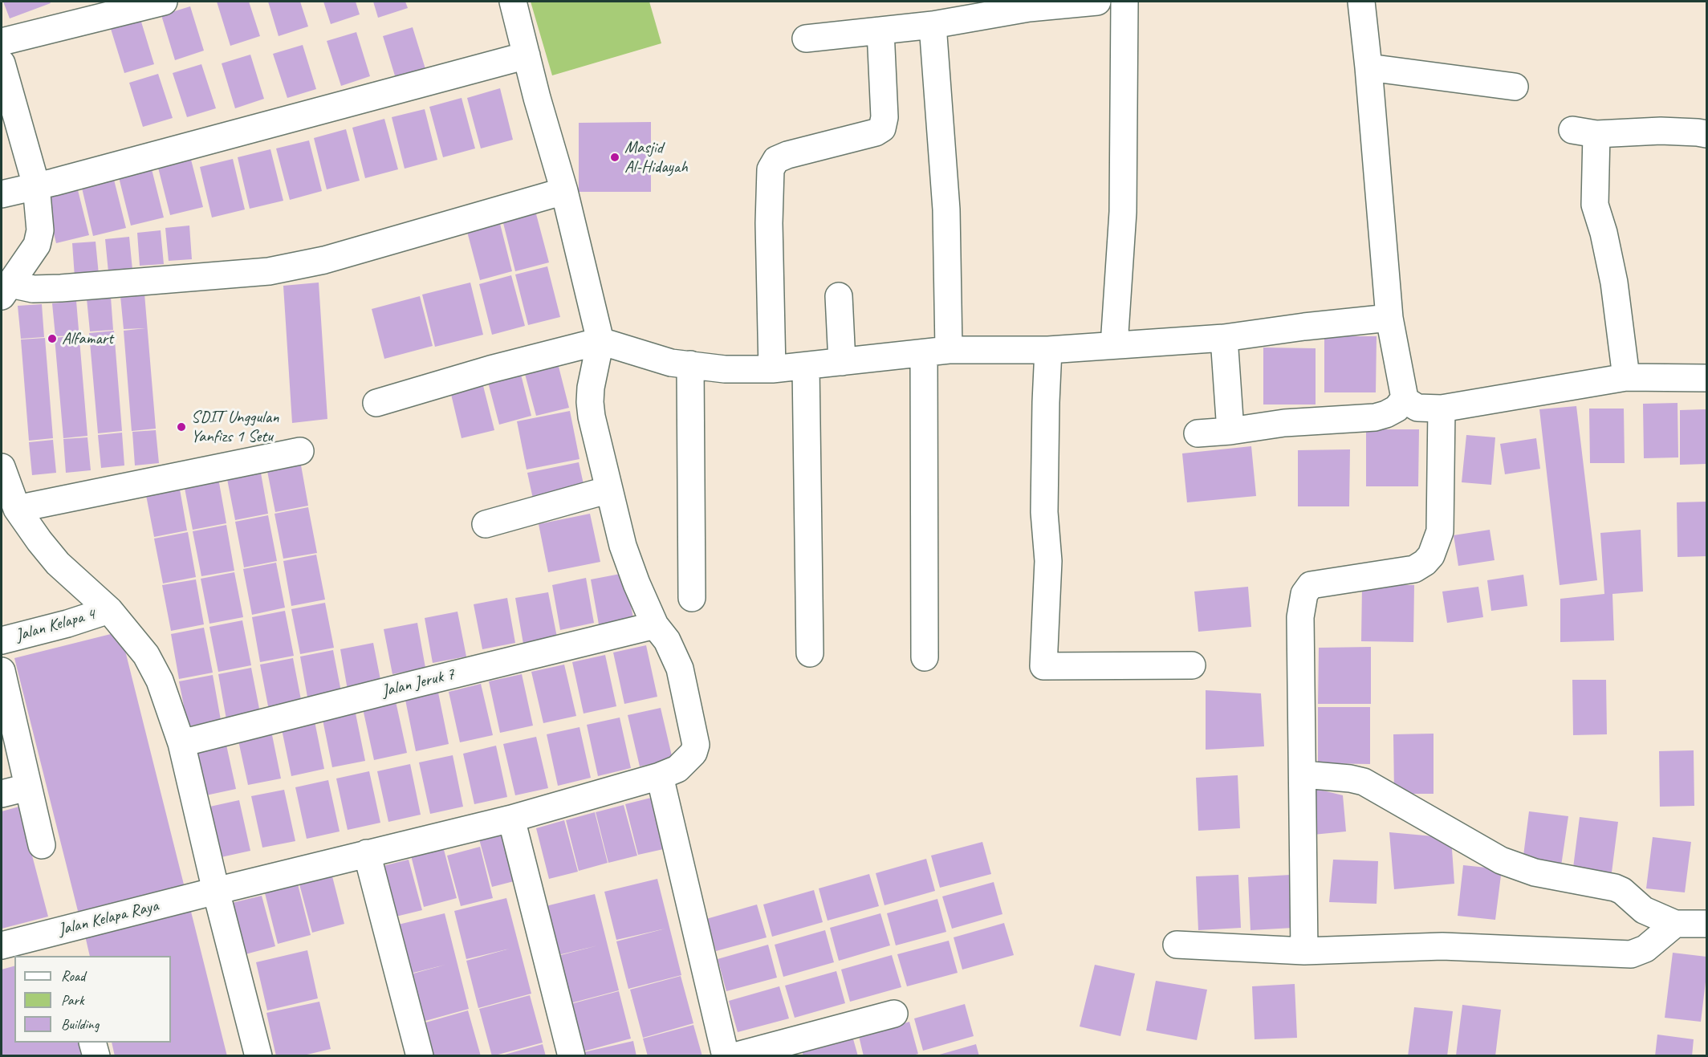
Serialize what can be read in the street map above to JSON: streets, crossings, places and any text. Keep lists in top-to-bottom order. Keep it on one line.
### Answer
{"streets":{"street":["Jalan Kelapa 4","Jalan Jeruk 7","Jalan Kelapa Raya"]},"crossings":[["Jalan Jeruk 7","Jalan Kelapa Raya"]],"places":["Masjid Al-Hidayah","Alfamart","SDIT Unggulan Yanfizs 1 Setu"],"legend":["Road","Park","Building"]}
